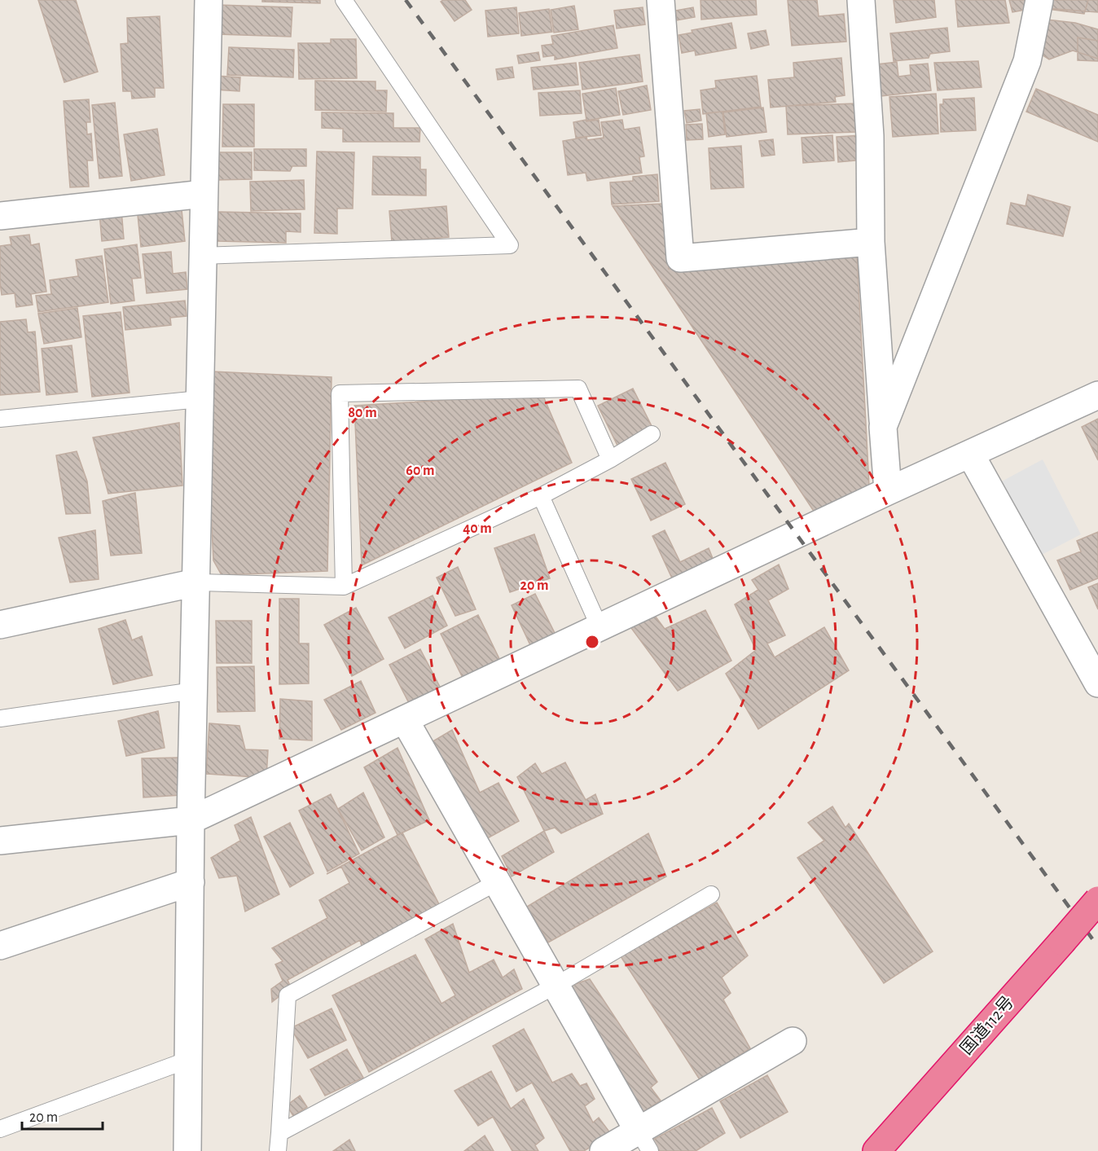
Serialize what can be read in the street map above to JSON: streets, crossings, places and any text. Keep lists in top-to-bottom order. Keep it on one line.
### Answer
{"streets":{"highway":["国道112号"]},"scale_bar":"20 m","rings":["80 m","60 m","40 m","20 m"]}
